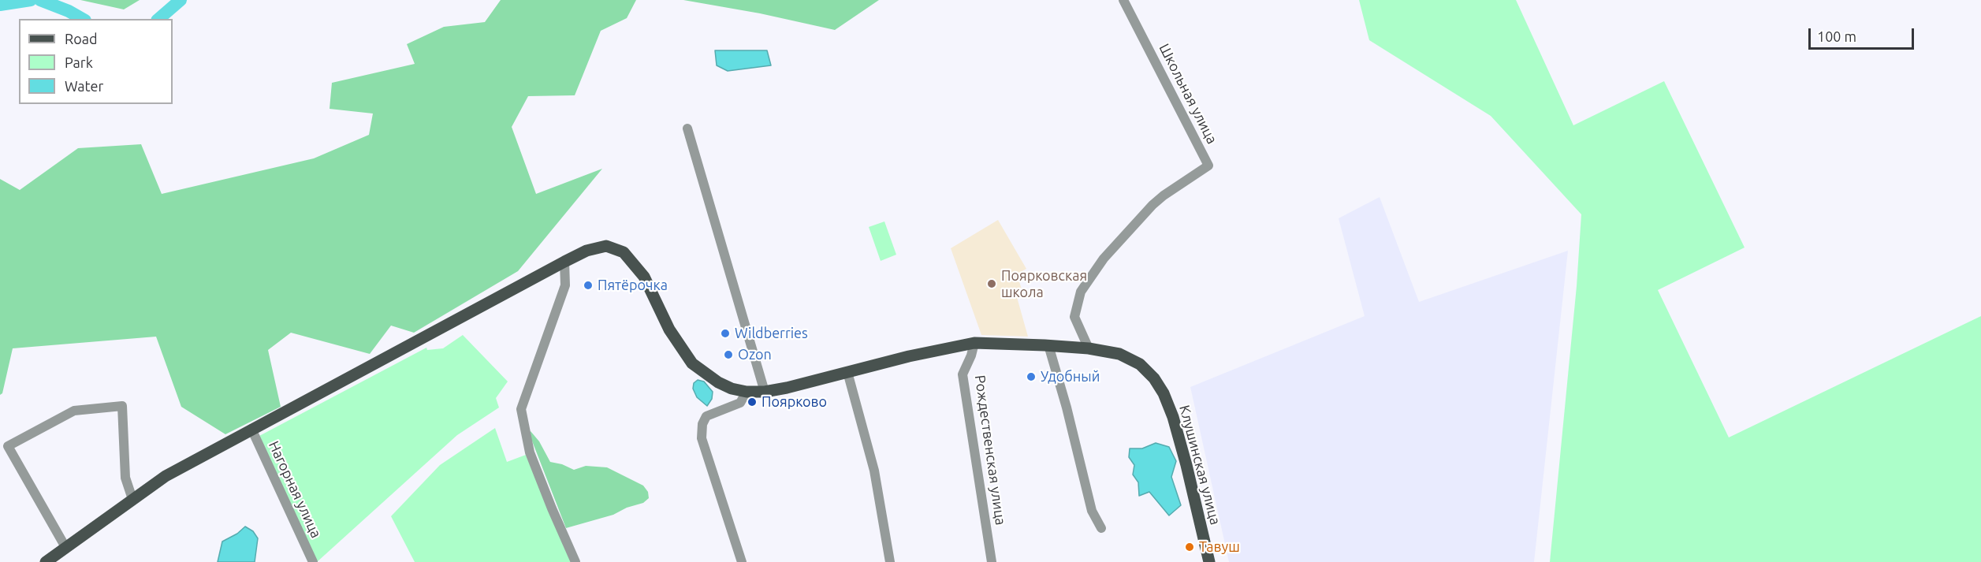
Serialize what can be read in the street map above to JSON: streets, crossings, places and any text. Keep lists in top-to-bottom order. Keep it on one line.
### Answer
{"streets":{"main road":["Клушинская улица"],"street":["Школьная улица","Рождественская улица","Нагорная улица"]},"crossings":[["Школьная улица","Клушинская улица"],["Рождественская улица","Клушинская улица"],["Клушинская улица","Нагорная улица"]],"places":["Поярковская школа","Пятёрочка","Wildberries","Ozon","Удобный","Поярково","Тавуш"],"legend":["Road","Park","Water"],"scale_bar":"100 m"}
